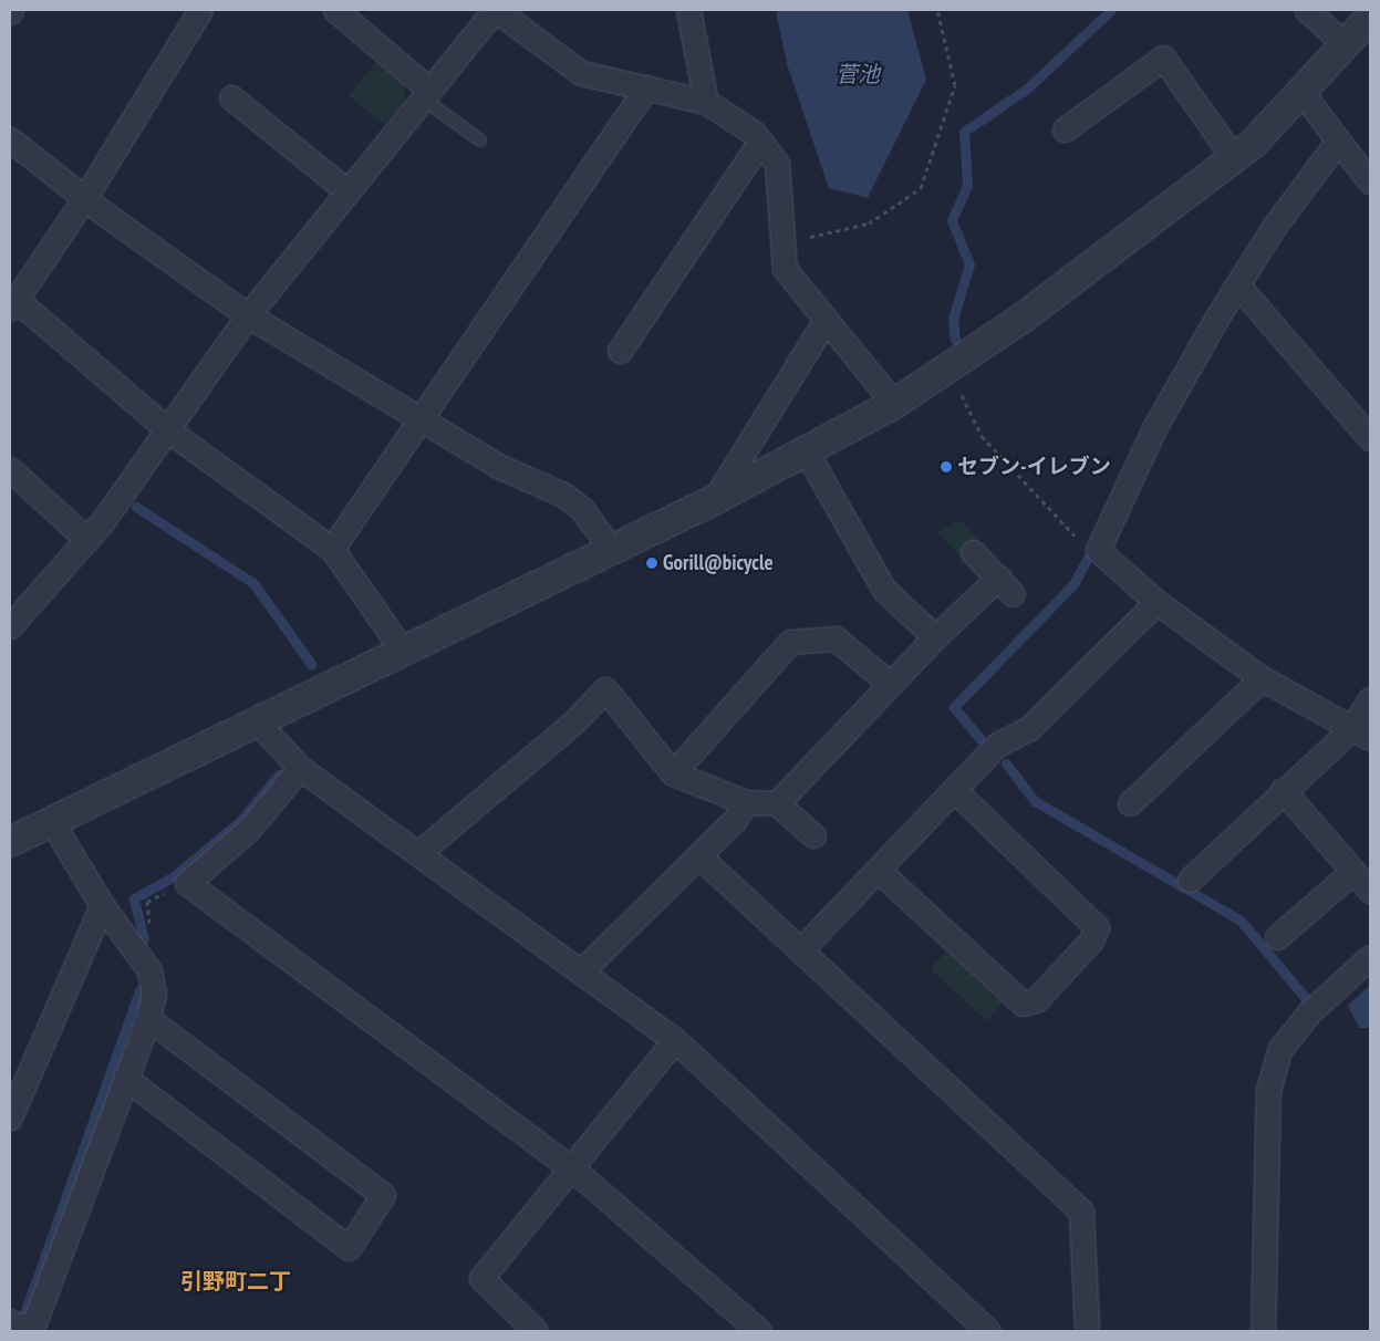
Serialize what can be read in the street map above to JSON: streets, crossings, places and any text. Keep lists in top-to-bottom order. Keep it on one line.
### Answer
{"districts":["引野町二丁"],"water":["菅池"],"places":["セブン-イレブン","Gorill@bicycle"]}
